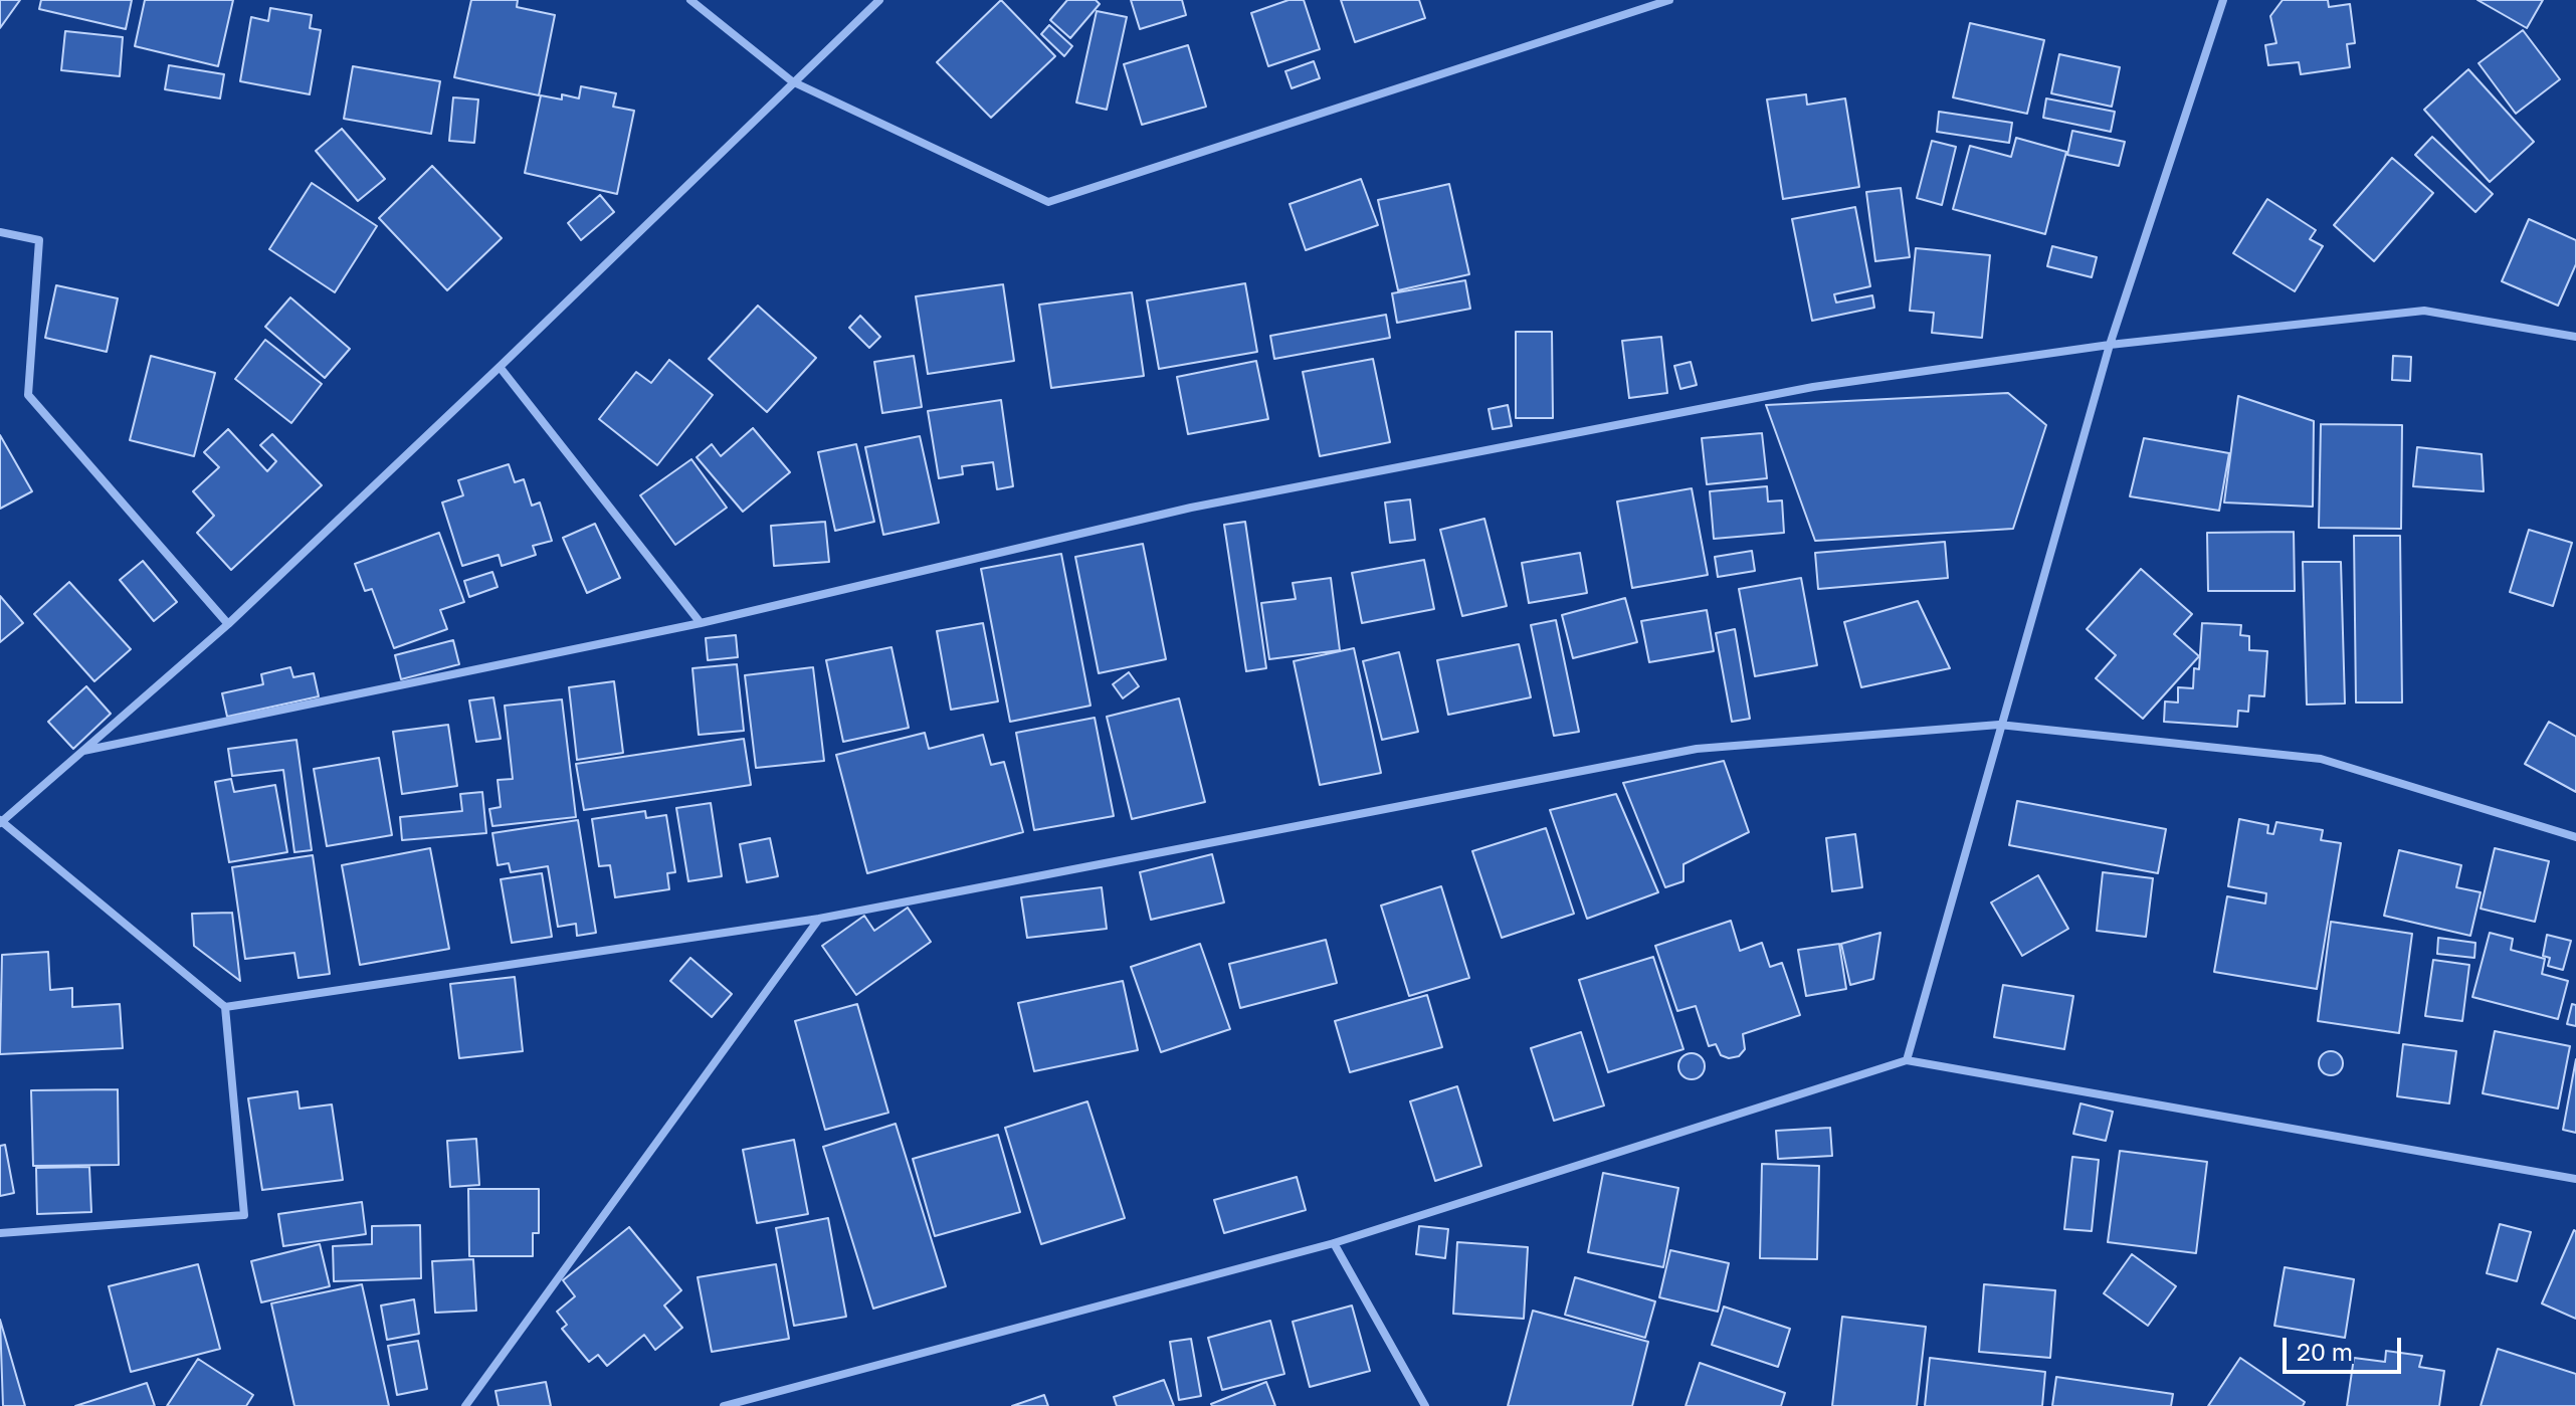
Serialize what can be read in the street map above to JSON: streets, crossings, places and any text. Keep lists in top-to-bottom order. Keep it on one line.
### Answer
{"scale_bar":"20 m"}
